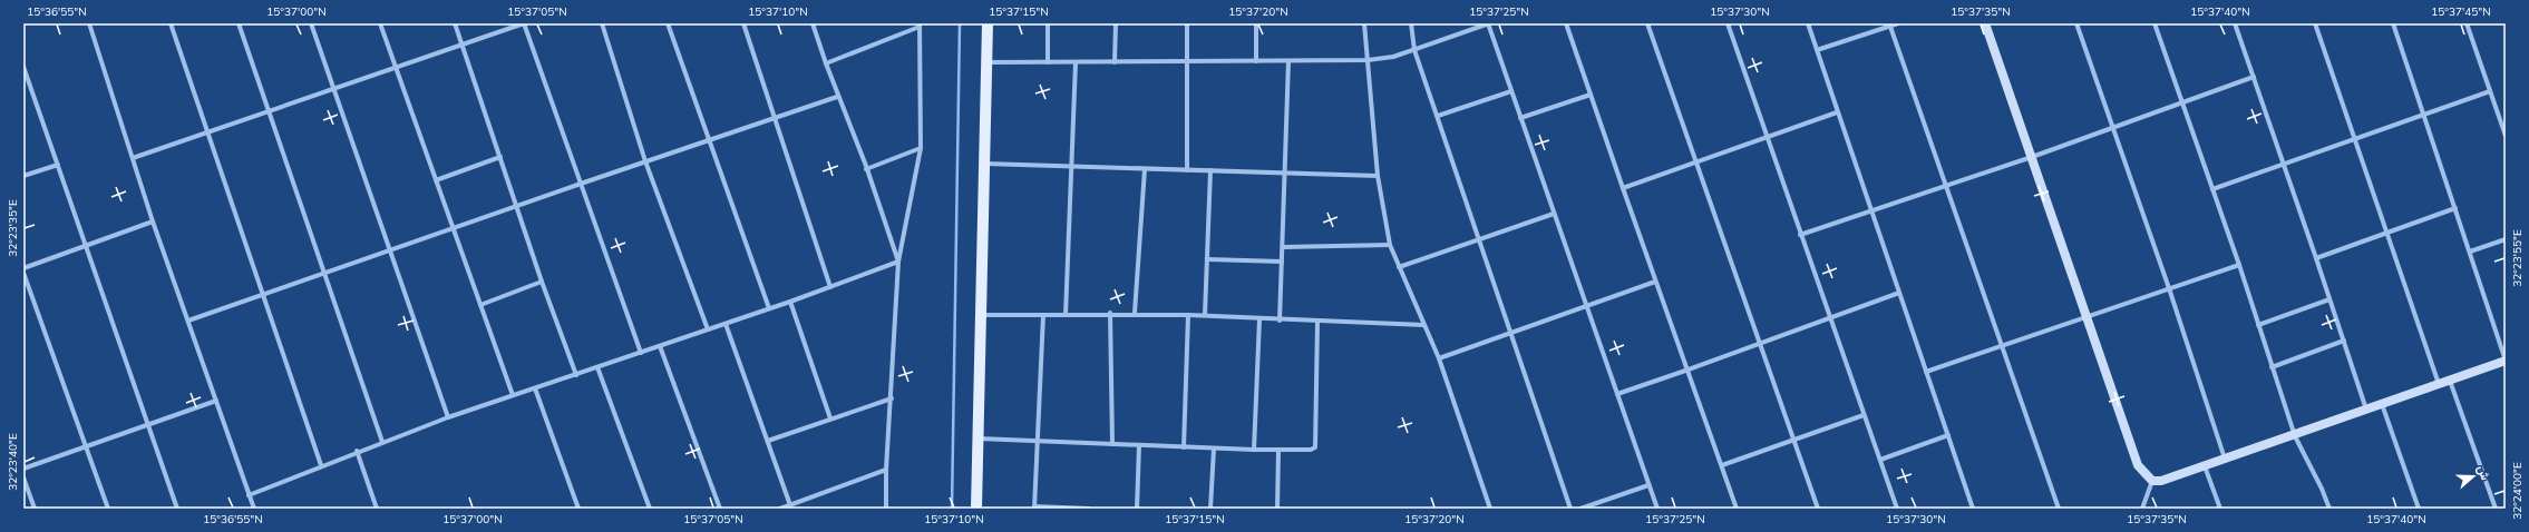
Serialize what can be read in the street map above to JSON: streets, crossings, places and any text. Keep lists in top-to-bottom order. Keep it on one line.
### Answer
{"north":"right","coordinates":["15°36'55\"N","15°37'00\"N","15°37'05\"N","15°37'10\"N","15°37'15\"N","15°37'20\"N","15°37'25\"N","15°37'30\"N","15°37'35\"N","15°37'40\"N","15°37'45\"N","32°23'35\"E","32°23'55\"E","32°23'40\"E","32°24'00\"E"]}
